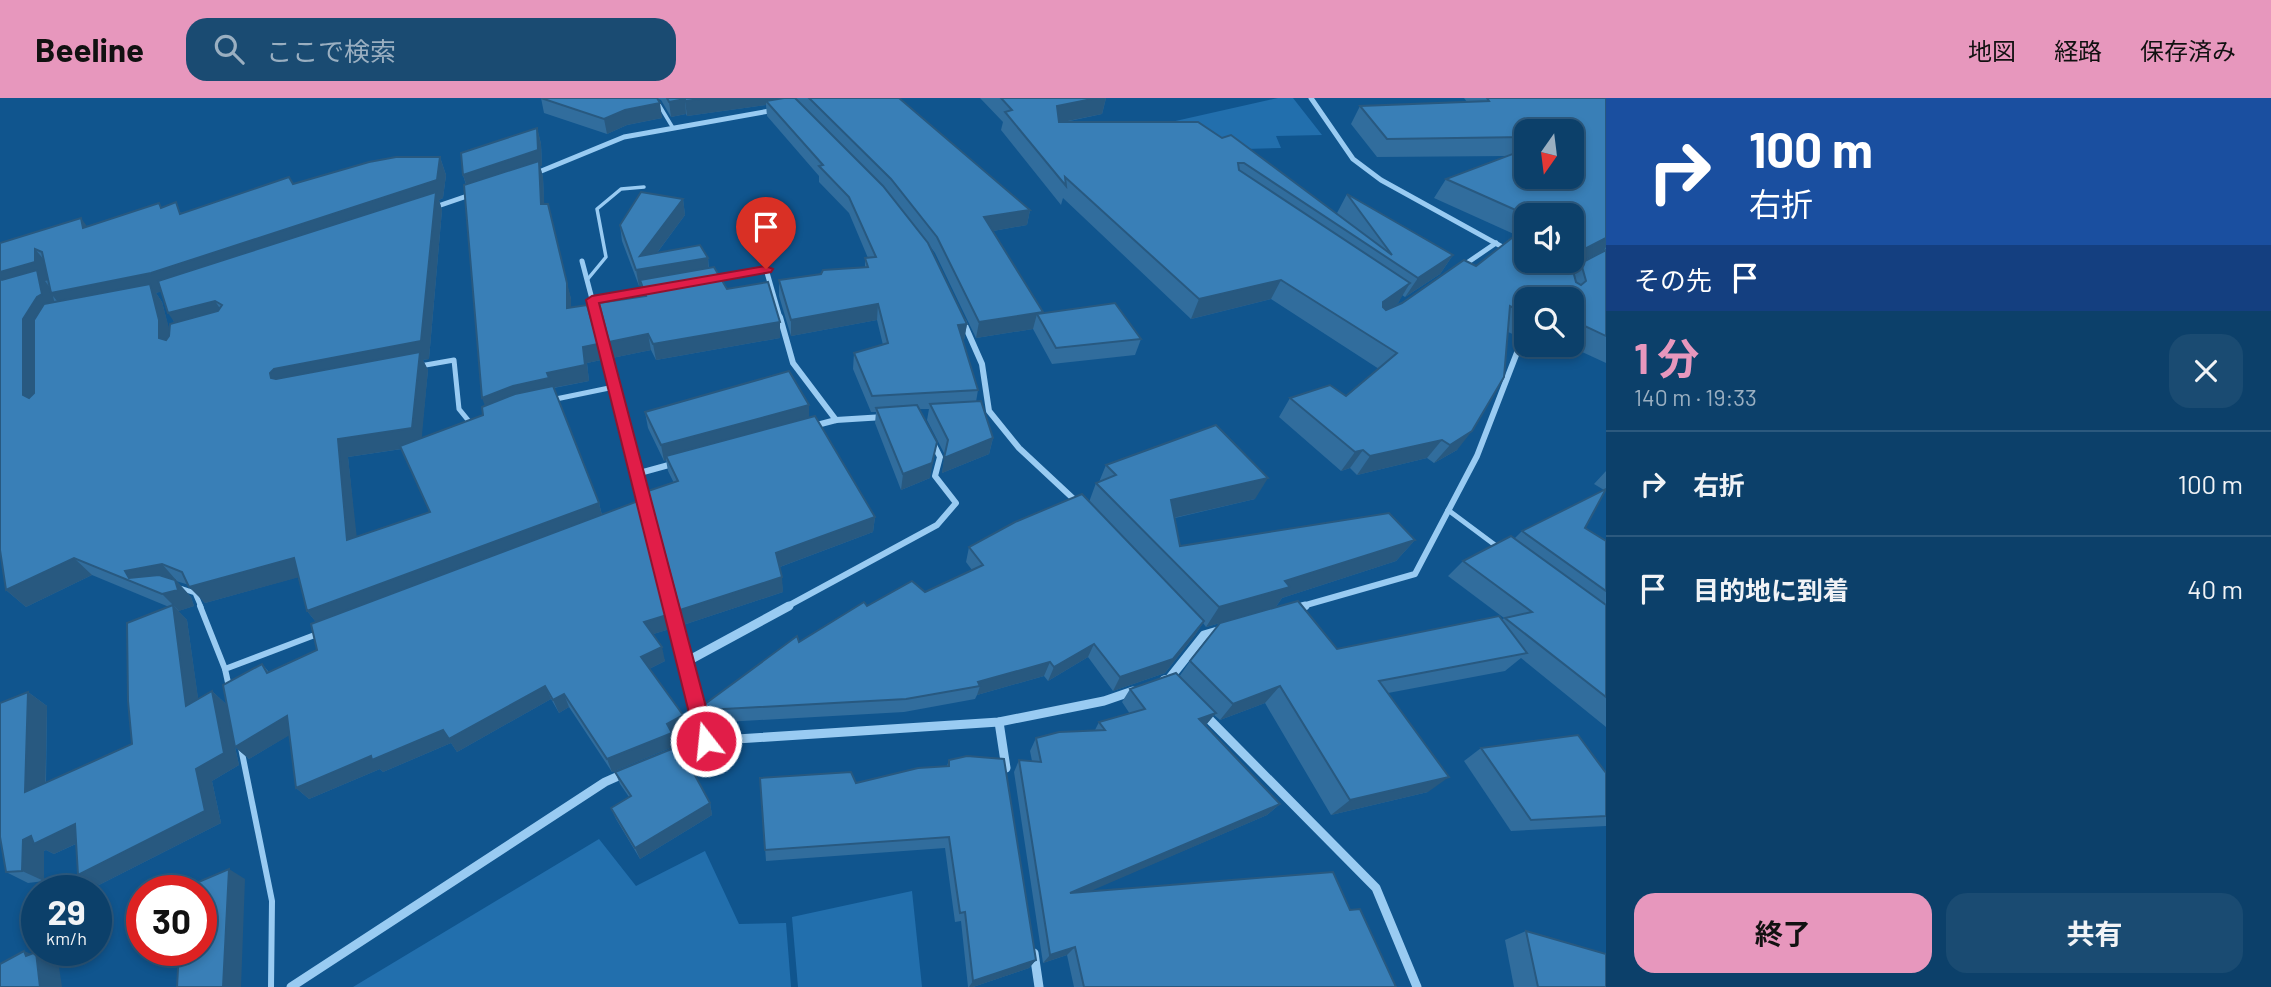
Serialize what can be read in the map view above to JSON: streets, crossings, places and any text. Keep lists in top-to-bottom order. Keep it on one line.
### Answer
{"north":"bottom","page":{"header":"Beeline","search":"ここで検索","nav":["地図","経路","保存済み"],"turn":["100 m","右折"],"then":"その先","heading":["1 分","140 m · 19:33"],"list":[{"name":"右折","value":"100 m"},{"name":"目的地に到着","value":"40 m"}],"speed":"29 km/h","limit":"30","buttons":["終了","共有"]}}
